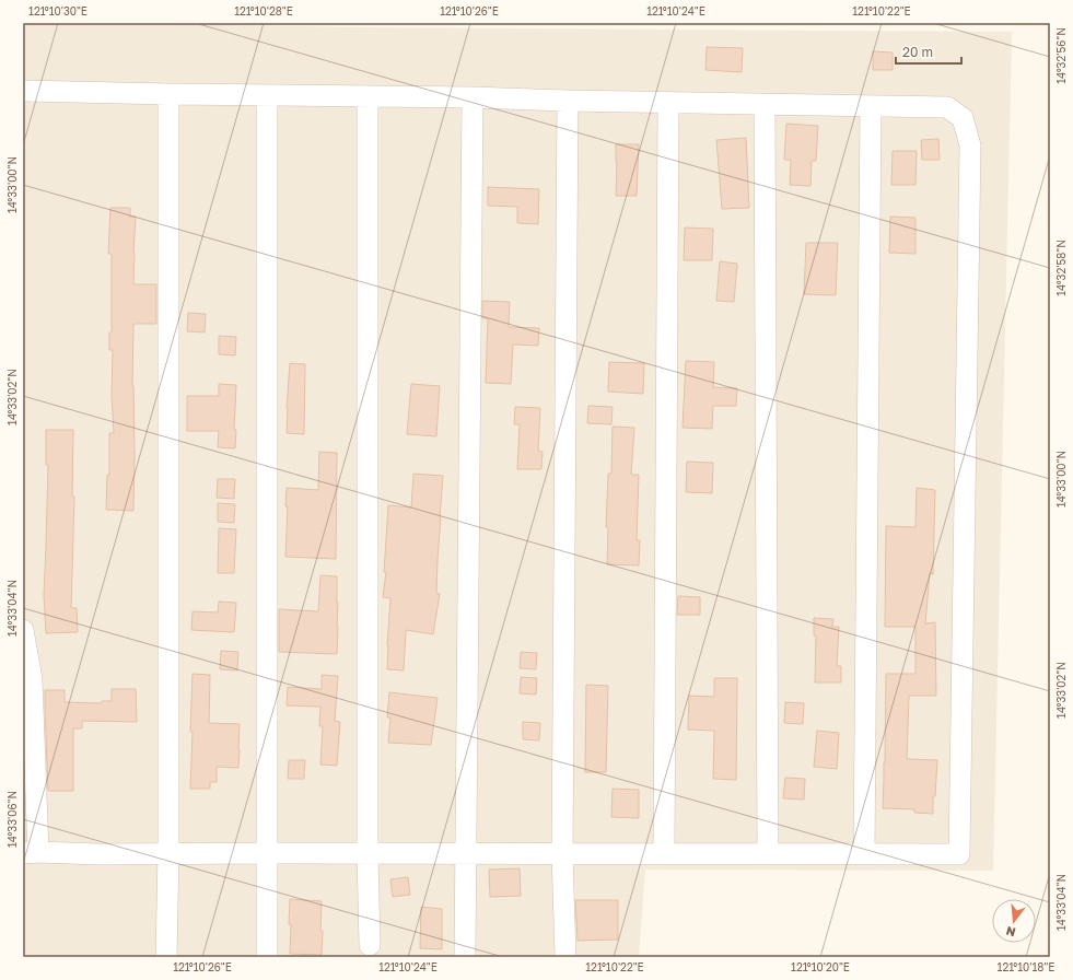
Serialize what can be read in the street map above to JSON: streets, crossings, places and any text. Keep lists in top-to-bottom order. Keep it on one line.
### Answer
{"scale_bar":"20 m","north":"bottom","coordinates":["121°10'30\"E","121°10'28\"E","121°10'26\"E","121°10'24\"E","121°10'22\"E","14°32'56\"N","14°33'00\"N","14°32'58\"N","14°33'02\"N","14°33'04\"N","14°33'06\"N","121°10'20\"E","121°10'18\"E"]}
